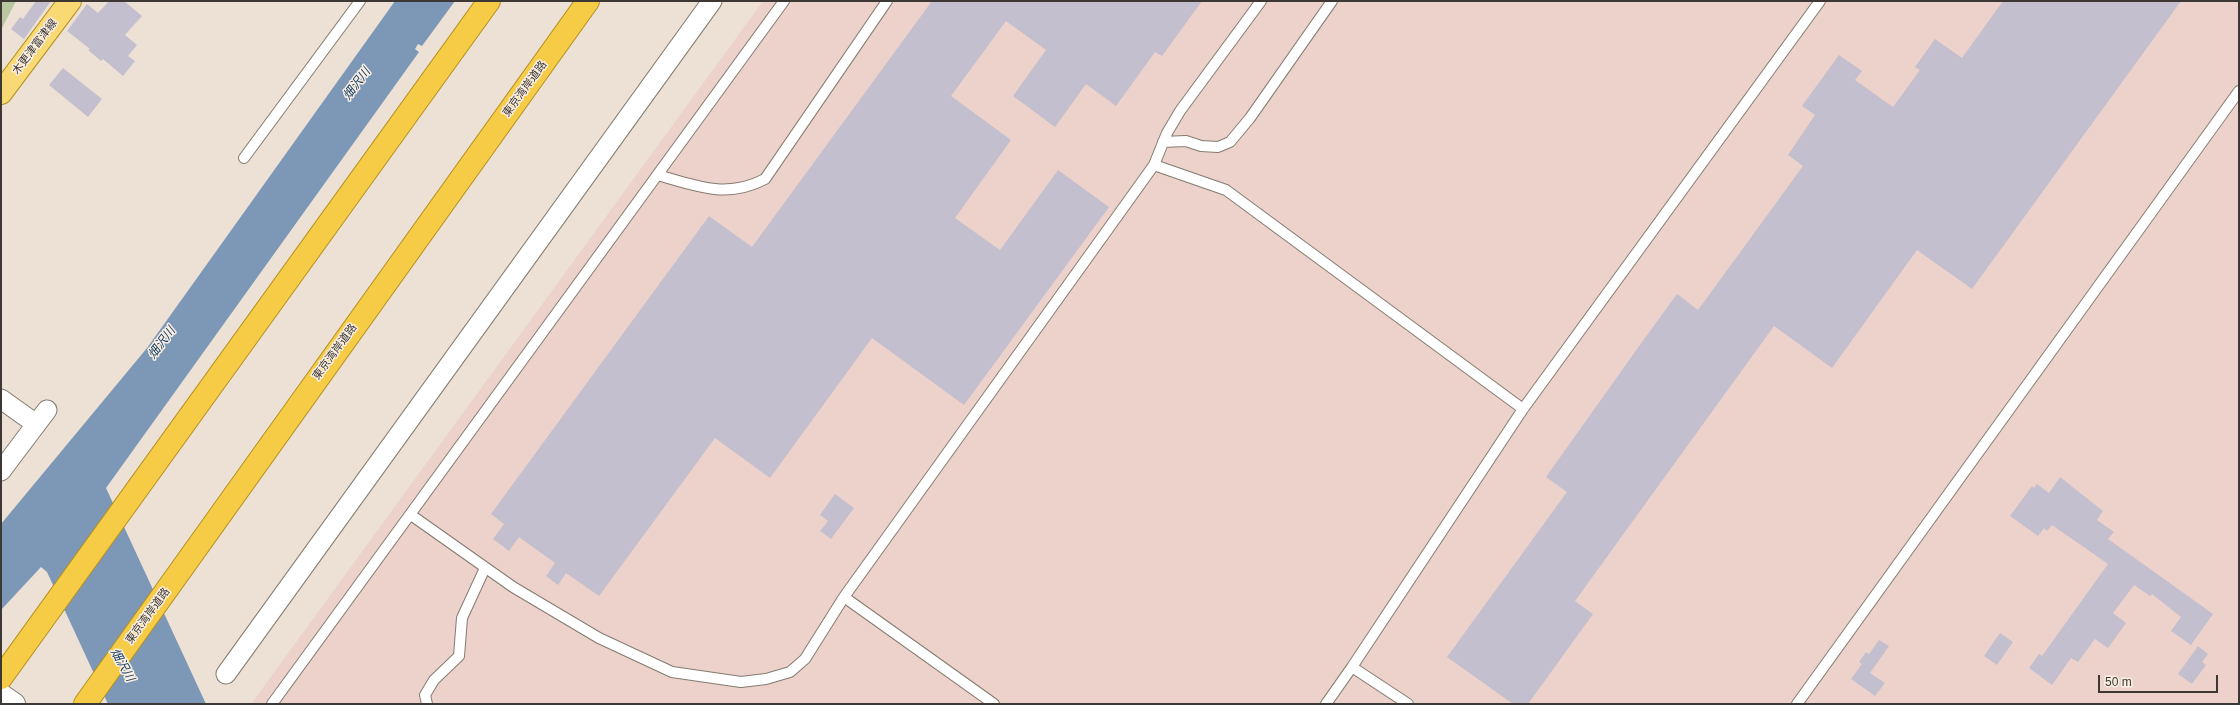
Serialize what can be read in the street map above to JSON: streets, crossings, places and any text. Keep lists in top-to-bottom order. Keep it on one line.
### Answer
{"streets":{"highway":["東京湾岸道路"],"main road":["木更津富津線"]},"water":["畑沢川"],"scale_bar":"50 m"}
